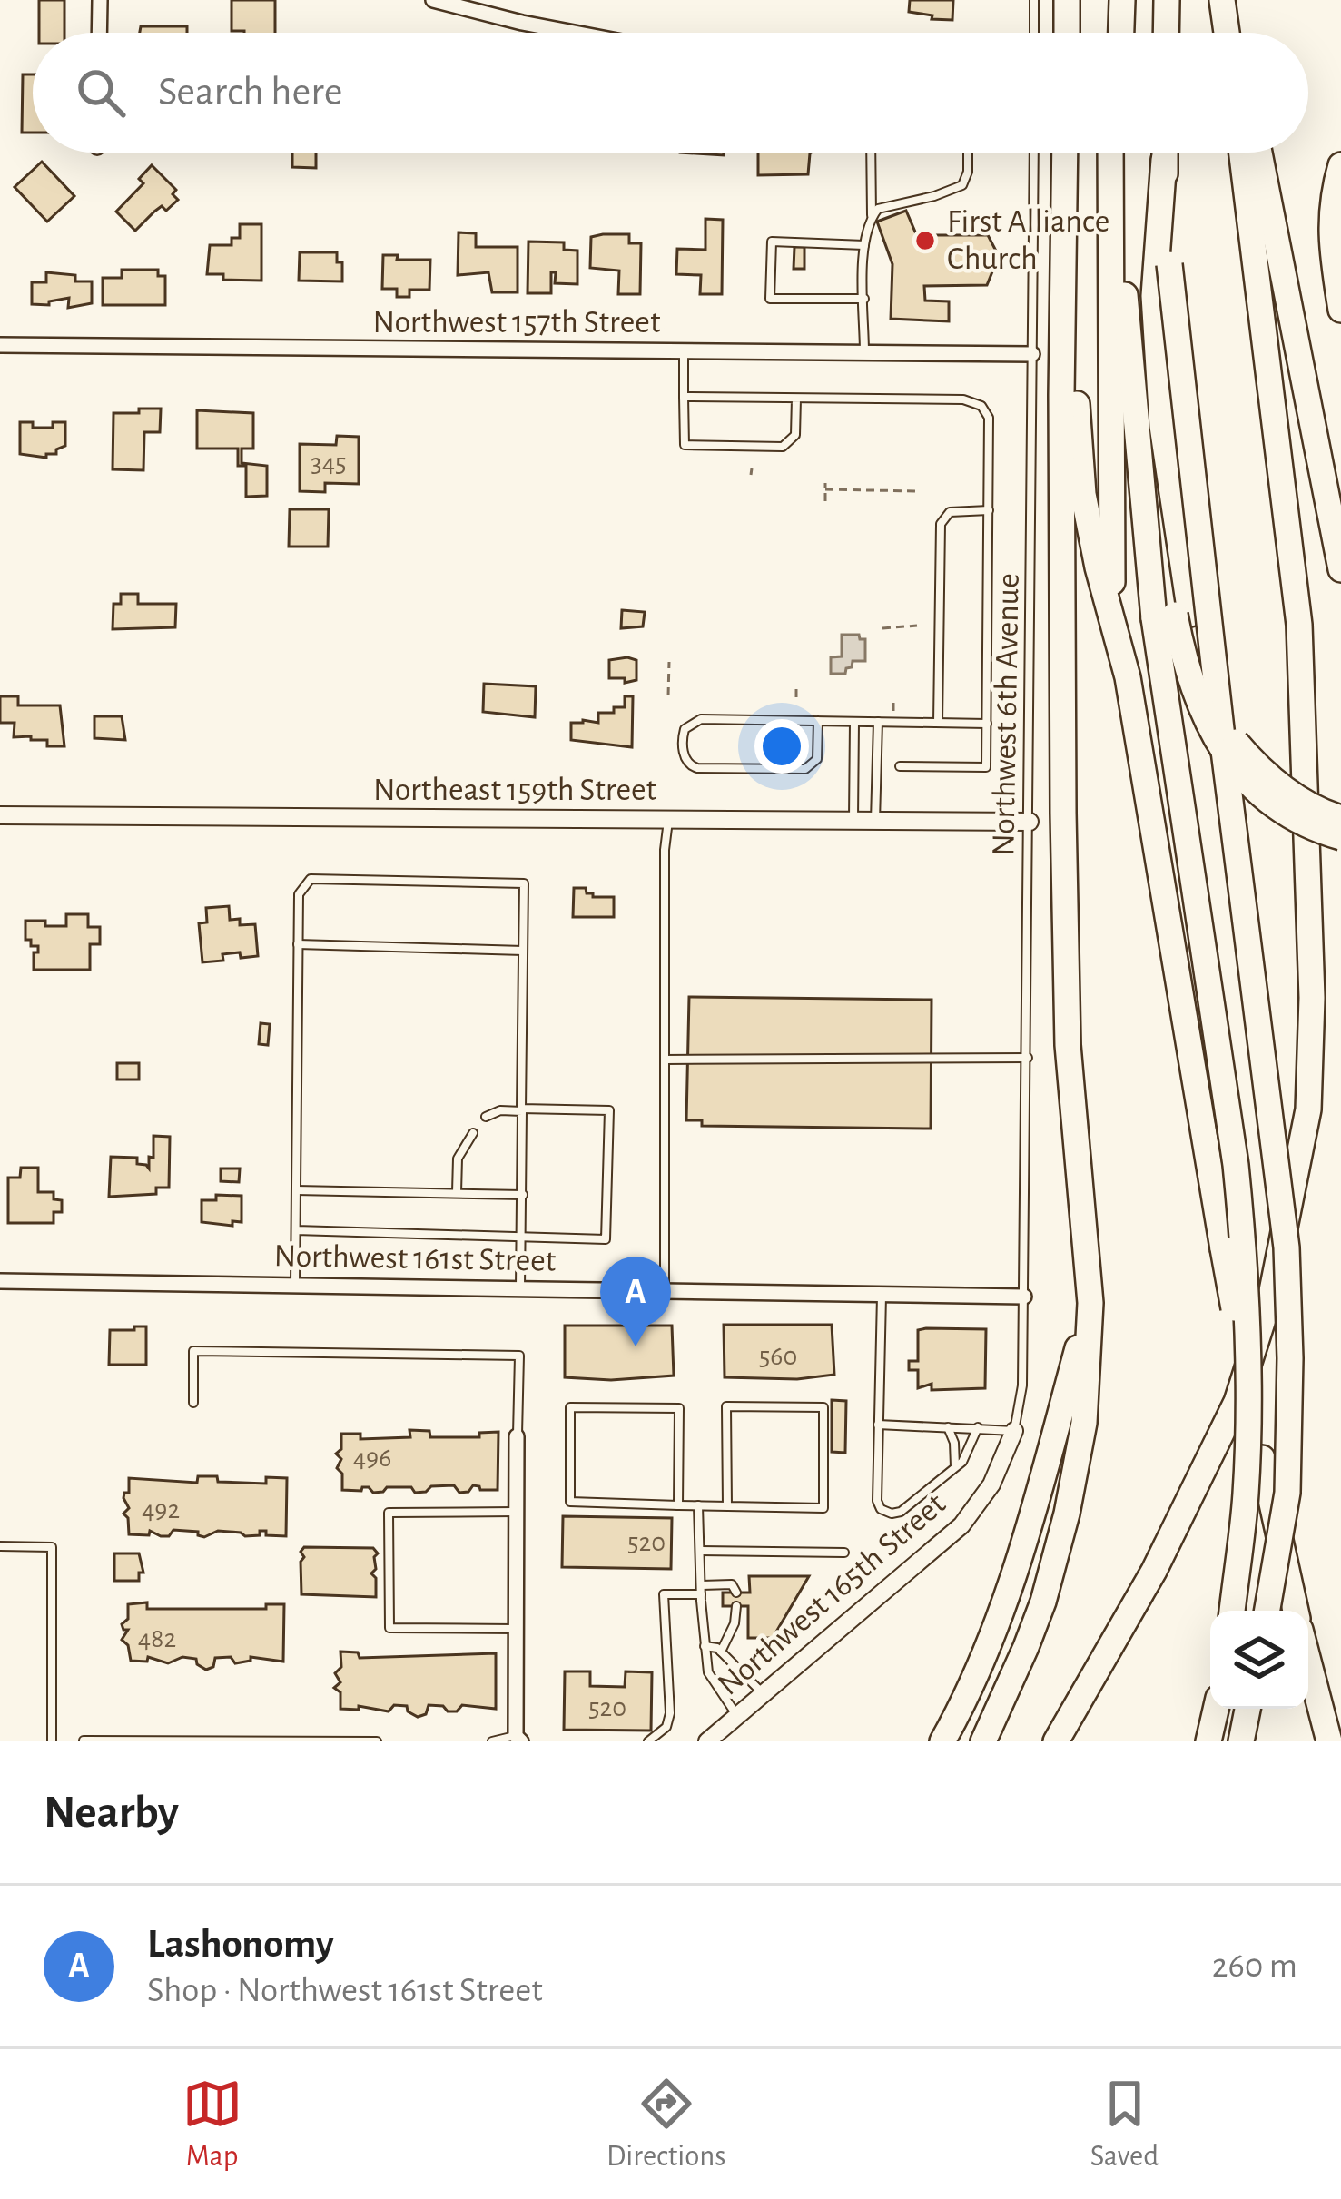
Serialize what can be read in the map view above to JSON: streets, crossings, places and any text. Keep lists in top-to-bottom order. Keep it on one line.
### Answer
{"streets":{"street":["Northwest 157th Street","Northeast 159th Street","Northwest 161st Street","Northwest 165th Street"],"lane":["Northwest 6th Avenue"]},"crossings":[["Northwest 157th Street","Northwest 6th Avenue"],["Northwest 6th Avenue","Northeast 159th Street"],["Northwest 6th Avenue","Northwest 161st Street"],["Northwest 6th Avenue","Northwest 165th Street"],["Northwest 161st Street","Northwest 165th Street"]],"places":["First Alliance Church"],"house_numbers":["345","560","496","492","520","482","520"],"page":{"search":"Search here","pins":"A","heading":"Nearby","list":[{"mark":"A","name":"Lashonomy","note":"Shop · Northwest 161st Street","value":"260 m"}],"nav":["Map","Directions","Saved"]}}
